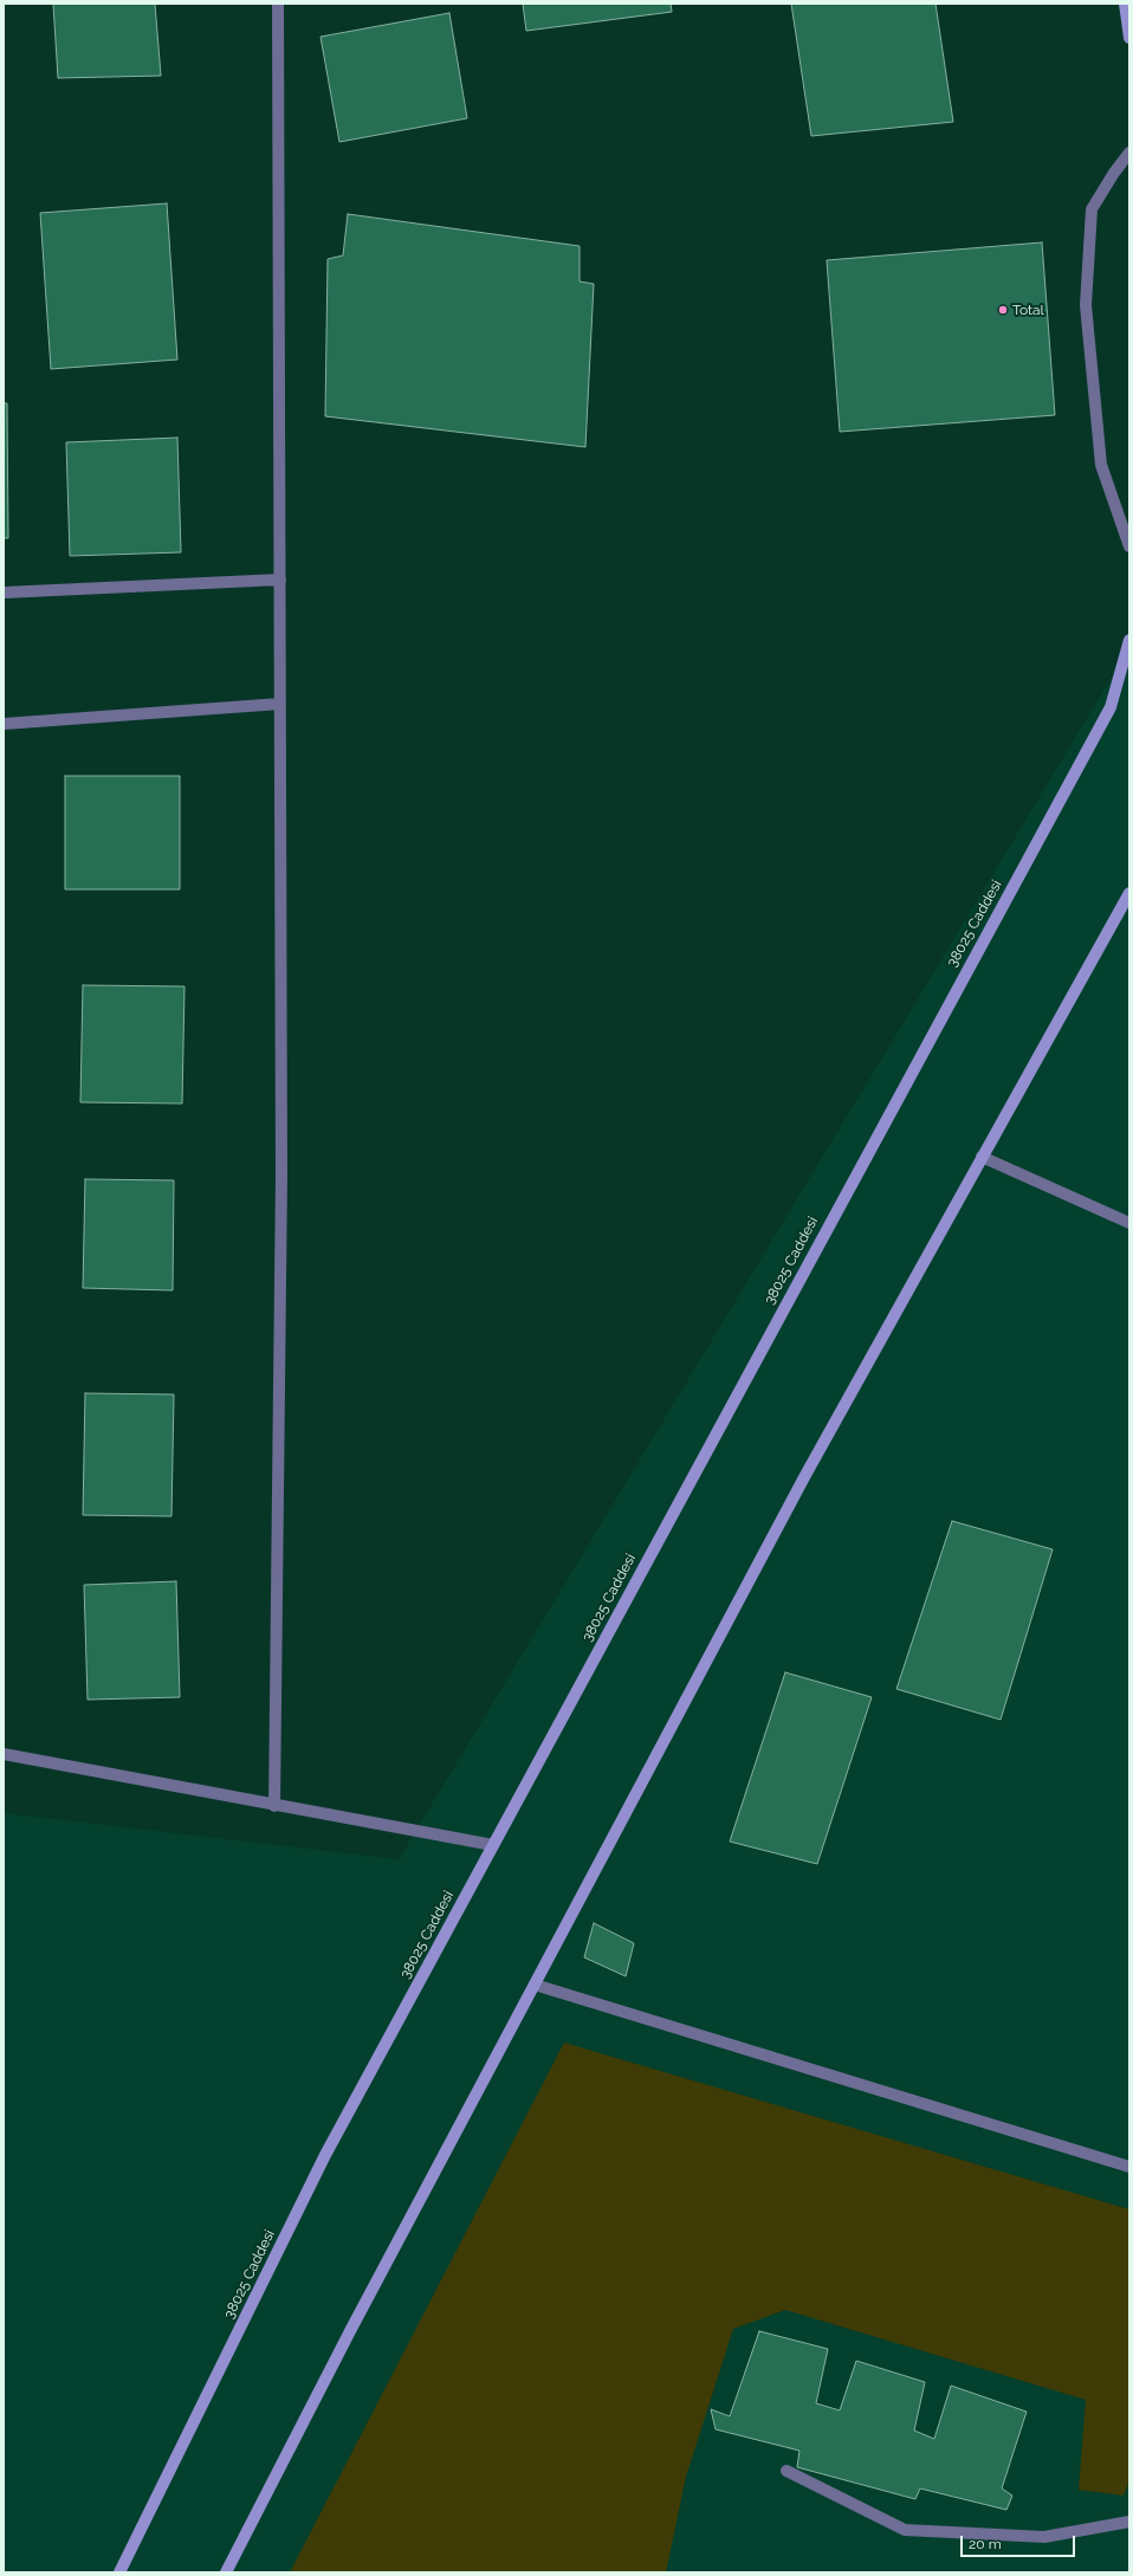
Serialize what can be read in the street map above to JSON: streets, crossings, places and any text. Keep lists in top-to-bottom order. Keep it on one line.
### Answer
{"streets":{"main road":["38025 Caddesi"]},"places":["Total"],"scale_bar":"20 m"}
